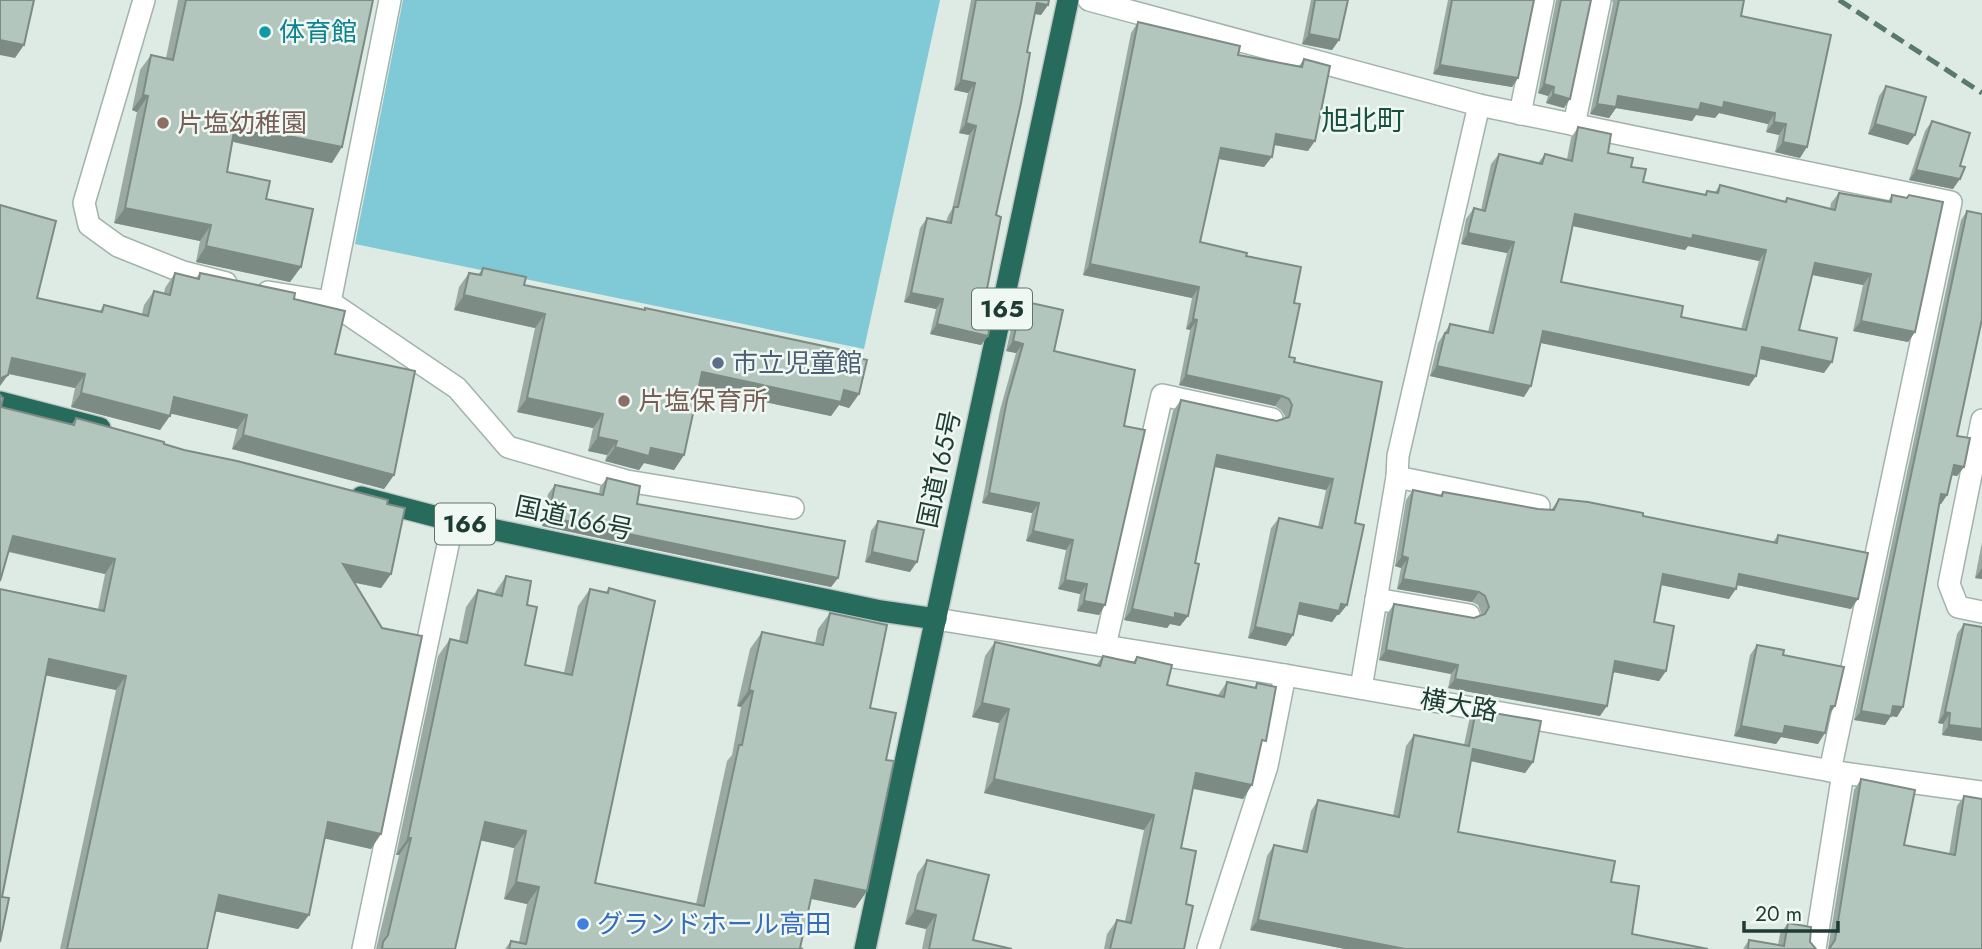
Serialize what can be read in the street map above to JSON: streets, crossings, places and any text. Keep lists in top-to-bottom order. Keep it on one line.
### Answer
{"streets":{"highway":["165","国道165号","国道166号","166"],"street":["横大路"]},"crossings":[["国道165号","国道166号"],["国道165号","横大路"],["国道166号","横大路"]],"districts":["旭北町"],"places":["体育館","片塩幼稚園","市立児童館","片塩保育所","グランドホール高田"],"scale_bar":"20 m"}
